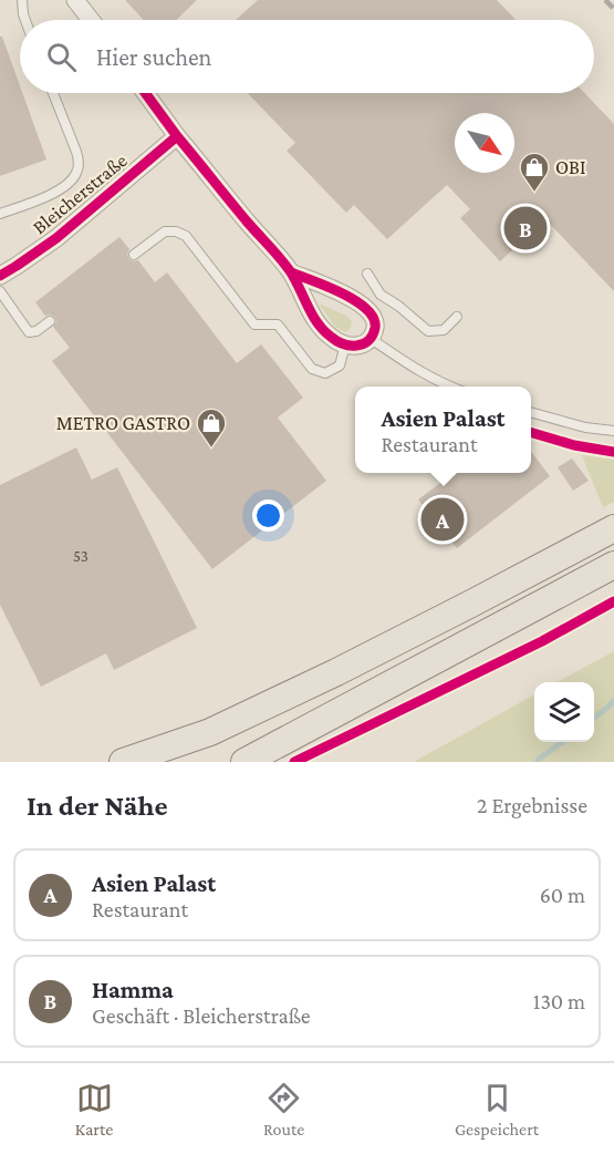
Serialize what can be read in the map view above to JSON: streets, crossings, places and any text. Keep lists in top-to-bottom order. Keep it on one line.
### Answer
{"streets":{"street":["Bleicherstraße"]},"places":{"shop":["OBI","METRO GASTRO"]},"house_numbers":["53"],"north":"bottom right","page":{"search":"Hier suchen","pins":["B","A"],"popup":["Asien Palast","Restaurant"],"heading":["In der Nähe","2 Ergebnisse"],"list":[{"mark":"A","name":"Asien Palast","note":"Restaurant","value":"60 m"},{"mark":"B","name":"Hamma","note":"Geschäft · Bleicherstraße","value":"130 m"}],"nav":["Karte","Route","Gespeichert"]}}
